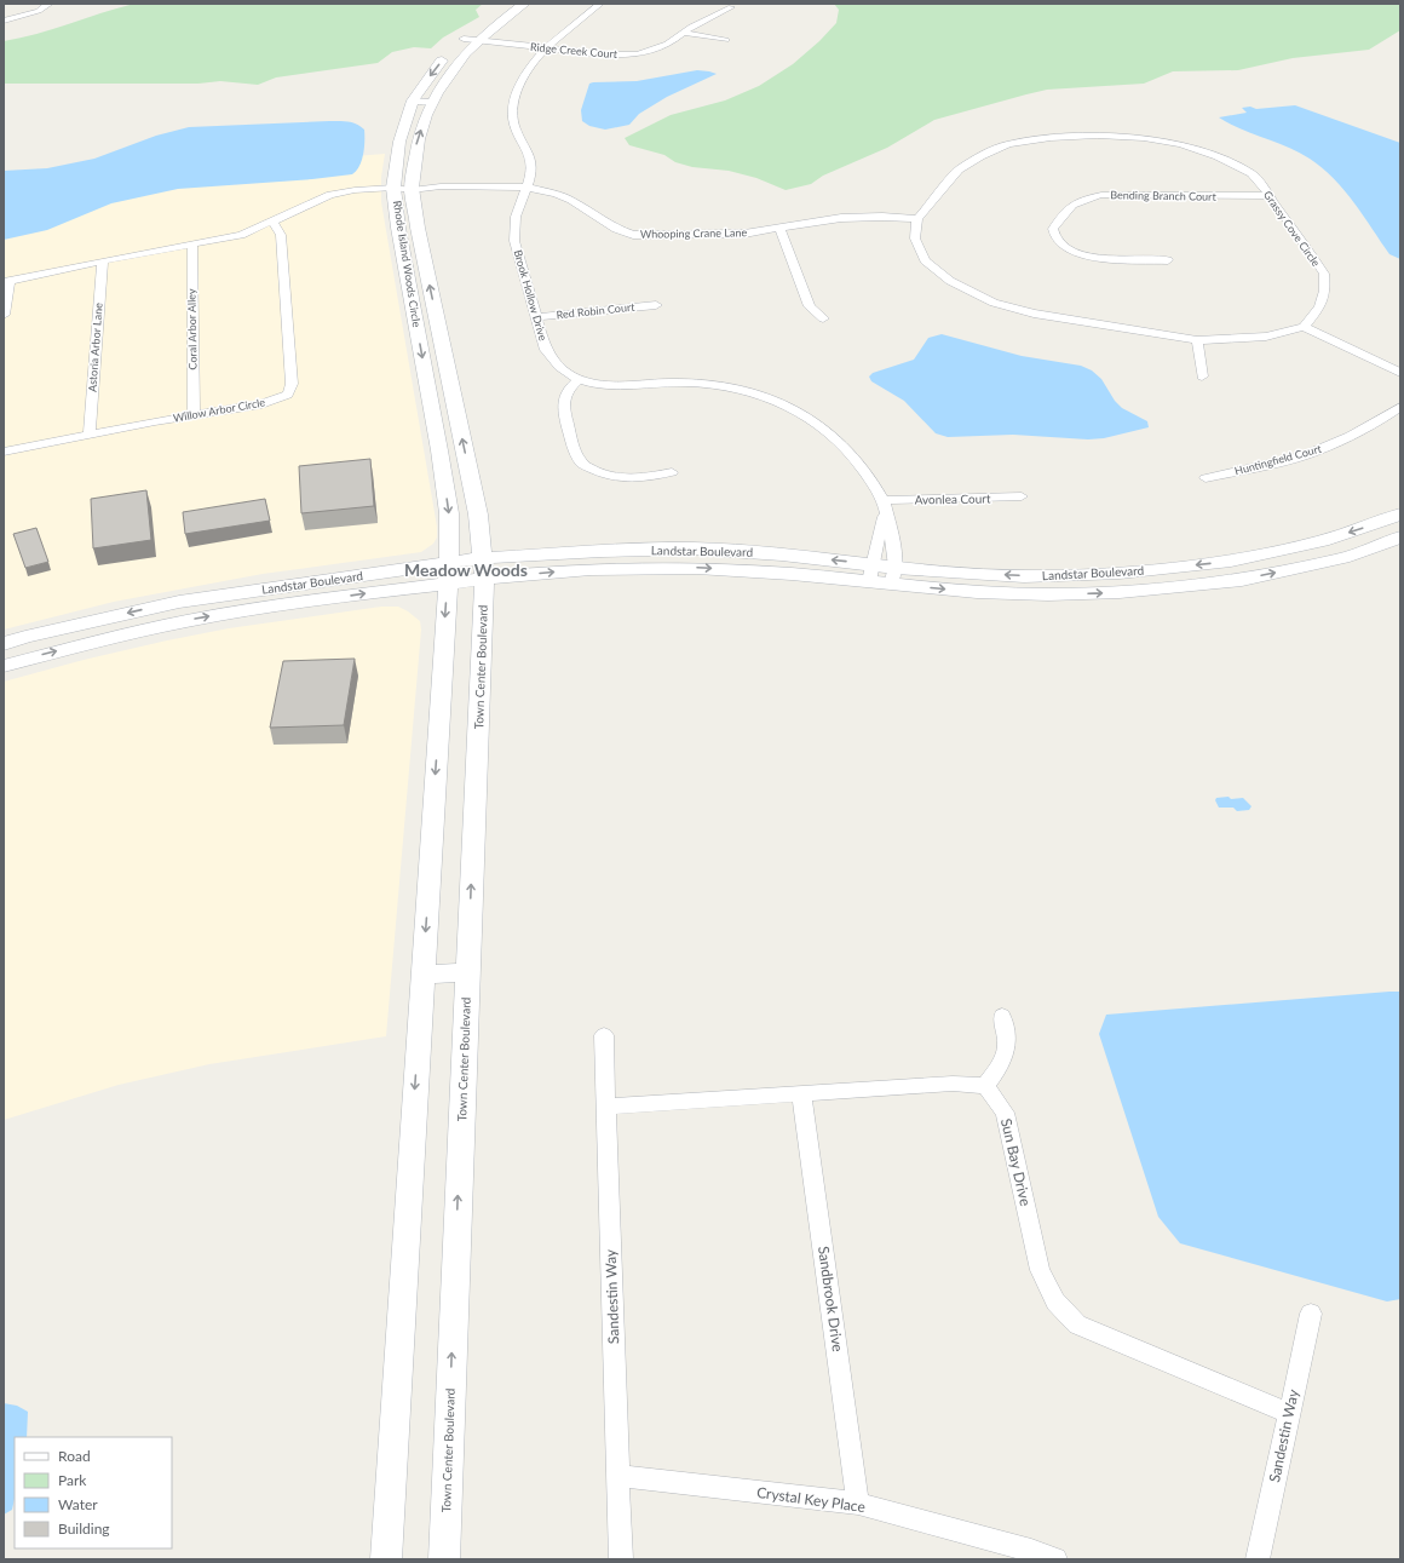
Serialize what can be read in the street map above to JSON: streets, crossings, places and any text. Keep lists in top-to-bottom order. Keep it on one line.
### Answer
{"streets":{"main road":["Rhode Island Woods Circle","Landstar Boulevard","Town Center Boulevard"],"street":["Ridge Creek Court","Bending Branch Court","Grassy Cove Circle","Whooping Crane Lane","Brook Hollow Drive","Red Robin Court","Coral Arbor Alley","Astoria Arbor Lane","Willow Arbor Circle","Huntingfield Court","Avonlea Court","Sun Bay Drive","Sandestin Way","Sandbrook Drive","Crystal Key Place"]},"crossings":[["Ridge Creek Court","Rhode Island Woods Circle"],["Ridge Creek Court","Brook Hollow Drive"],["Bending Branch Court","Grassy Cove Circle"],["Grassy Cove Circle","Whooping Crane Lane"],["Whooping Crane Lane","Rhode Island Woods Circle"],["Whooping Crane Lane","Brook Hollow Drive"],["Rhode Island Woods Circle","Landstar Boulevard"],["Rhode Island Woods Circle","Town Center Boulevard"],["Brook Hollow Drive","Red Robin Court"],["Brook Hollow Drive","Avonlea Court"],["Brook Hollow Drive","Landstar Boulevard"],["Coral Arbor Alley","Willow Arbor Circle"],["Astoria Arbor Lane","Willow Arbor Circle"],["Landstar Boulevard","Town Center Boulevard"],["Sun Bay Drive","Sandestin Way"],["Sandestin Way","Crystal Key Place"],["Sandbrook Drive","Crystal Key Place"]],"districts":["Meadow Woods"],"legend":["Road","Park","Water","Building"]}
